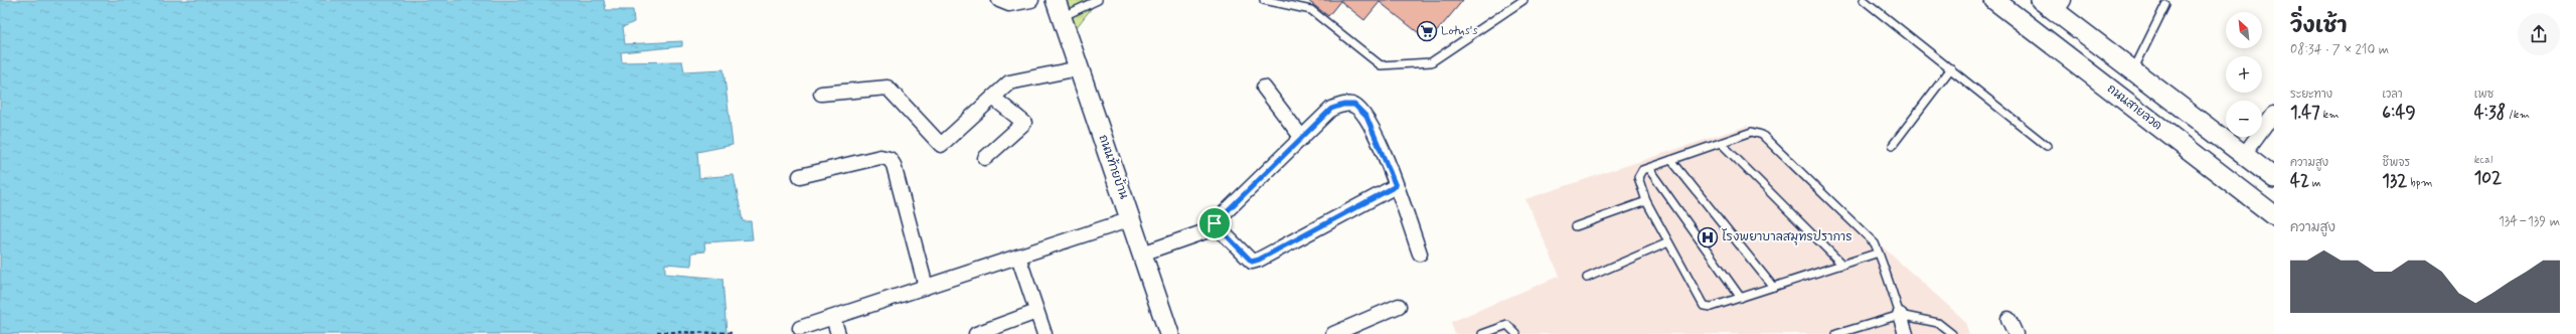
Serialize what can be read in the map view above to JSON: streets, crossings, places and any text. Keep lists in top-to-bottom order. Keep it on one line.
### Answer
{"streets":{"main road":["ถนนสายลวด","ถนนท้ายบ้าน"]},"places":{"supermarket":["Lotus's"],"hospital":["โรงพยาบาลสมุทรปราการ"]},"north":"top left","page":{"heading":["วิ่งเช้า","08:34 · 7 × 210 m"],"map_buttons":["+","−"],"stats":[["ระยะทาง","1.47 km"],["เวลา","6:49"],["เพซ","4:38 /km"],["ความสูง","42 m"],["ชีพจร","132 bpm"],["kcal","102"]],"chart":["ความสูง","134–139 m"]}}
